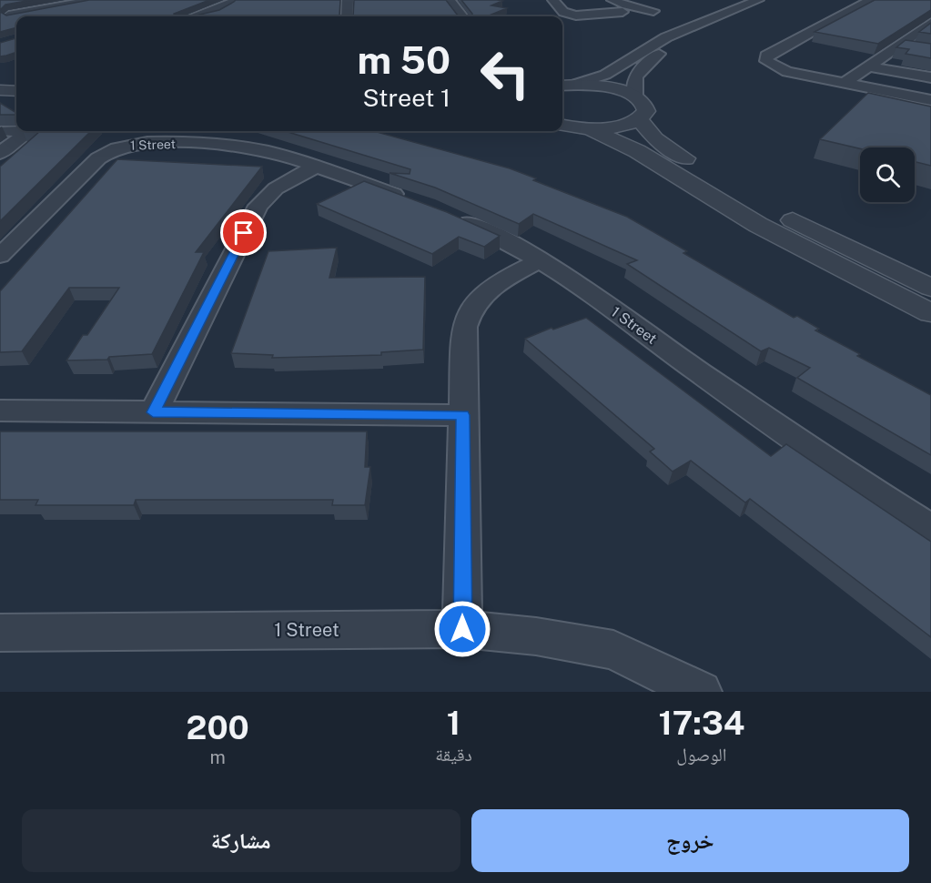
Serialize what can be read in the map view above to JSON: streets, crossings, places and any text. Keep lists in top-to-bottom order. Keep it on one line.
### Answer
{"streets":{"street":["1 Street"]},"page":{"turn":["50 m","1 Street"],"eta":["17:34","الوصول","1","دقيقة","200","m"],"buttons":["خروج","مشاركة"]}}
